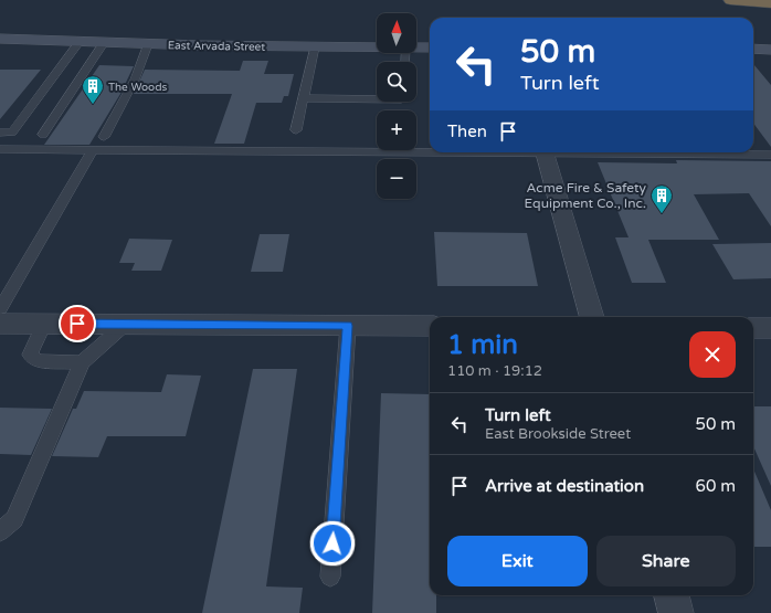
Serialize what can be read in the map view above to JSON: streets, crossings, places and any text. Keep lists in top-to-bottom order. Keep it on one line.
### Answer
{"streets":{"street":["East Arvada Street"]},"places":{"building":["The Woods","Acme Fire & Safety Equipment Co., Inc."]},"north":"top","page":{"map_buttons":["+","−"],"turn":["50 m","Turn left"],"then":"Then","heading":["1 min","110 m · 19:12"],"list":[{"name":"Turn left","note":"East Brookside Street","value":"50 m"},{"name":"Arrive at destination","value":"60 m"}],"buttons":["Exit","Share"]}}
